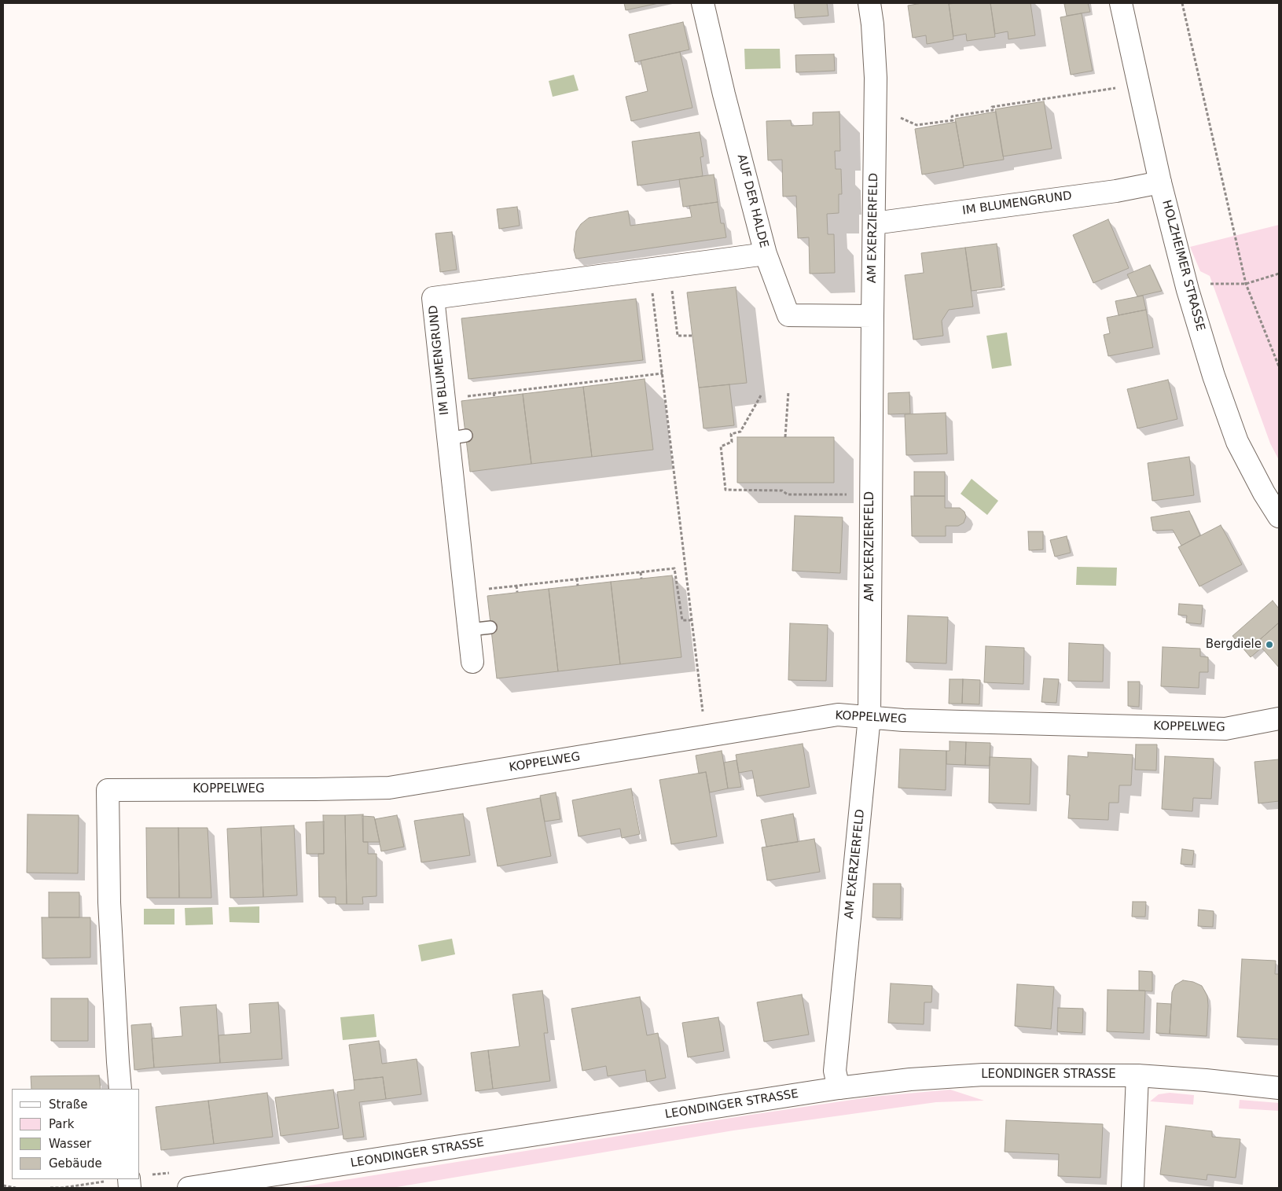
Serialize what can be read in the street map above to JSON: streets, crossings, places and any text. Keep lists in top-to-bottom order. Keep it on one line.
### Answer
{"streets":{"street":["AUF DER HALDE","IM BLUMENGRUND","AM EXERZIERFELD","HOLZHEIMER STRASSE","KOPPELWEG","LEONDINGER STRASSE"]},"crossings":[["AUF DER HALDE","IM BLUMENGRUND"],["AUF DER HALDE","AM EXERZIERFELD"],["IM BLUMENGRUND","AM EXERZIERFELD"],["IM BLUMENGRUND","HOLZHEIMER STRASSE"],["AM EXERZIERFELD","KOPPELWEG"],["AM EXERZIERFELD","LEONDINGER STRASSE"]],"places":["Bergdiele"],"legend":["Straße","Park","Wasser","Gebäude"]}
